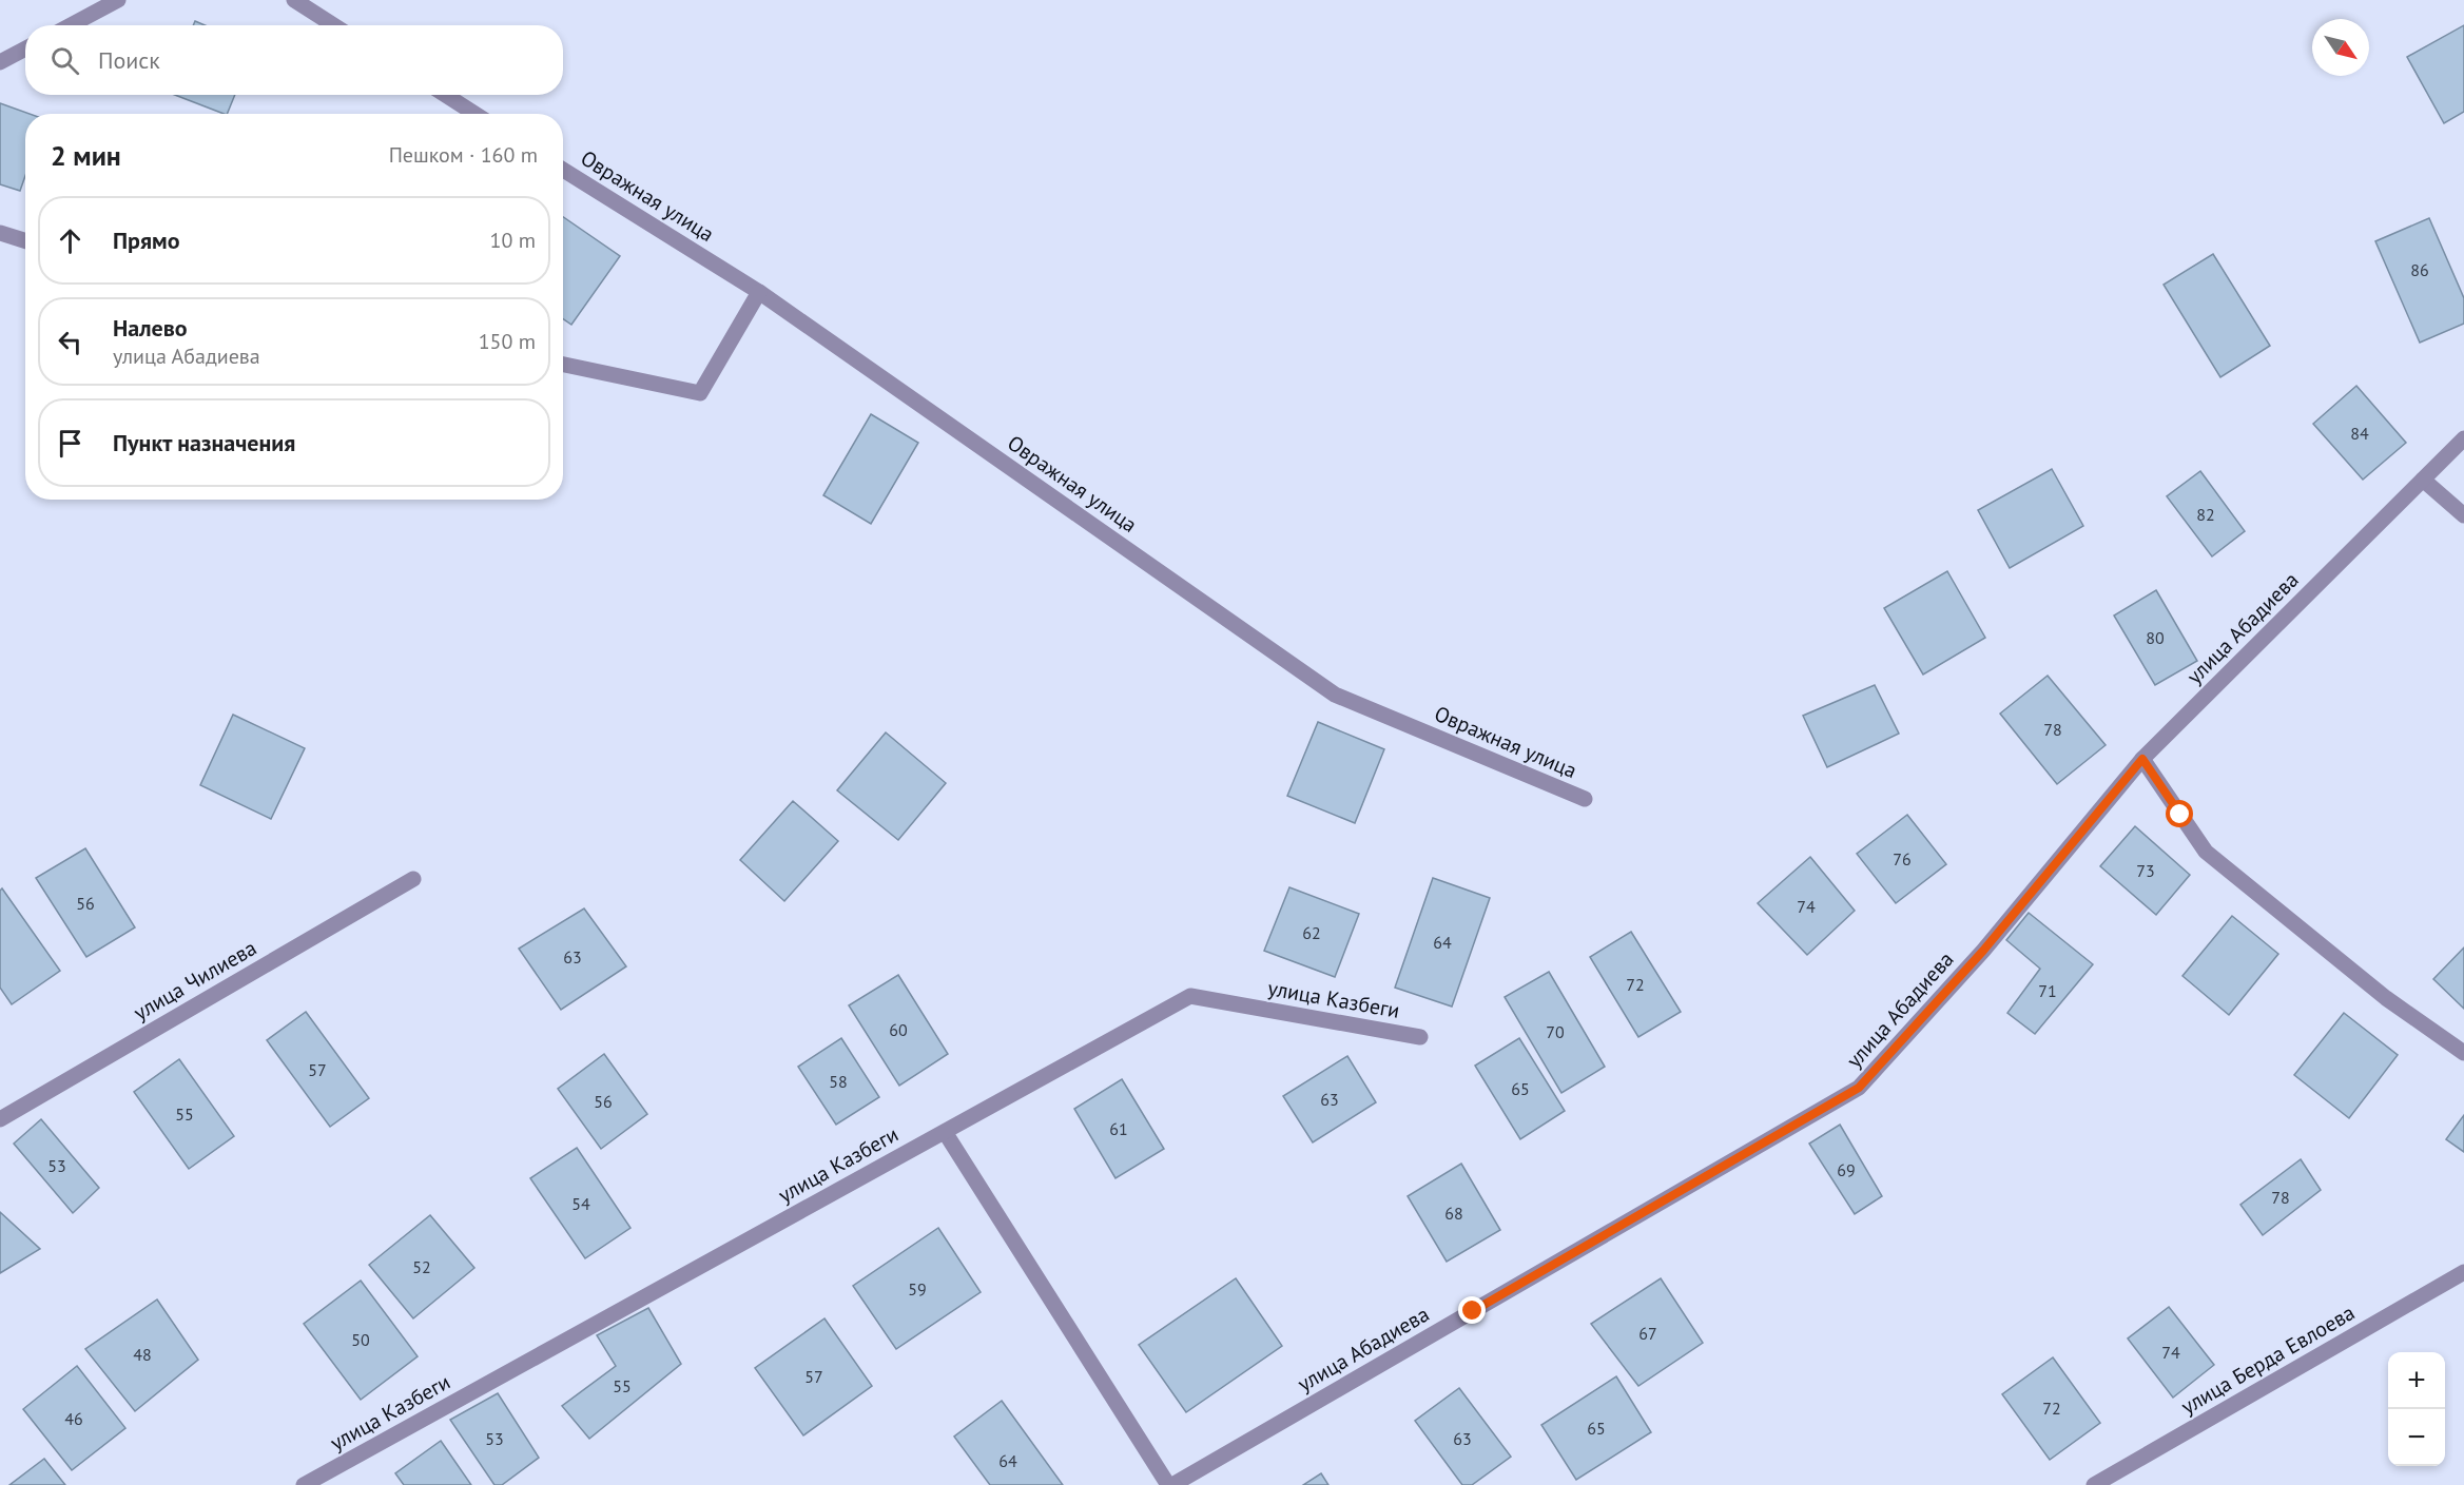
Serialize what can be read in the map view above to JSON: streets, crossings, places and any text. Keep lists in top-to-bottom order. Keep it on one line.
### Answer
{"streets":{"street":["Овражная улица","улица Абадиева","улица Чилиева","улица Казбеги","улица Берда Евлоева"]},"house_numbers":["86","84","82","80","78","76","73","56","74","62","64","63","72","71","60","70","57","58","65","63","56","55","61","53","69","78","54","68","52","59","67","50","74","48","57","55","72","46","65","53","63","64"],"north":"bottom right","page":{"search":"Поиск","heading":["2 мин","Пешком · 160 m"],"list":[["Прямо","10 m"],["Налево","улица Абадиева","150 m"],"Пункт назначения"],"map_buttons":["+","−"]}}
